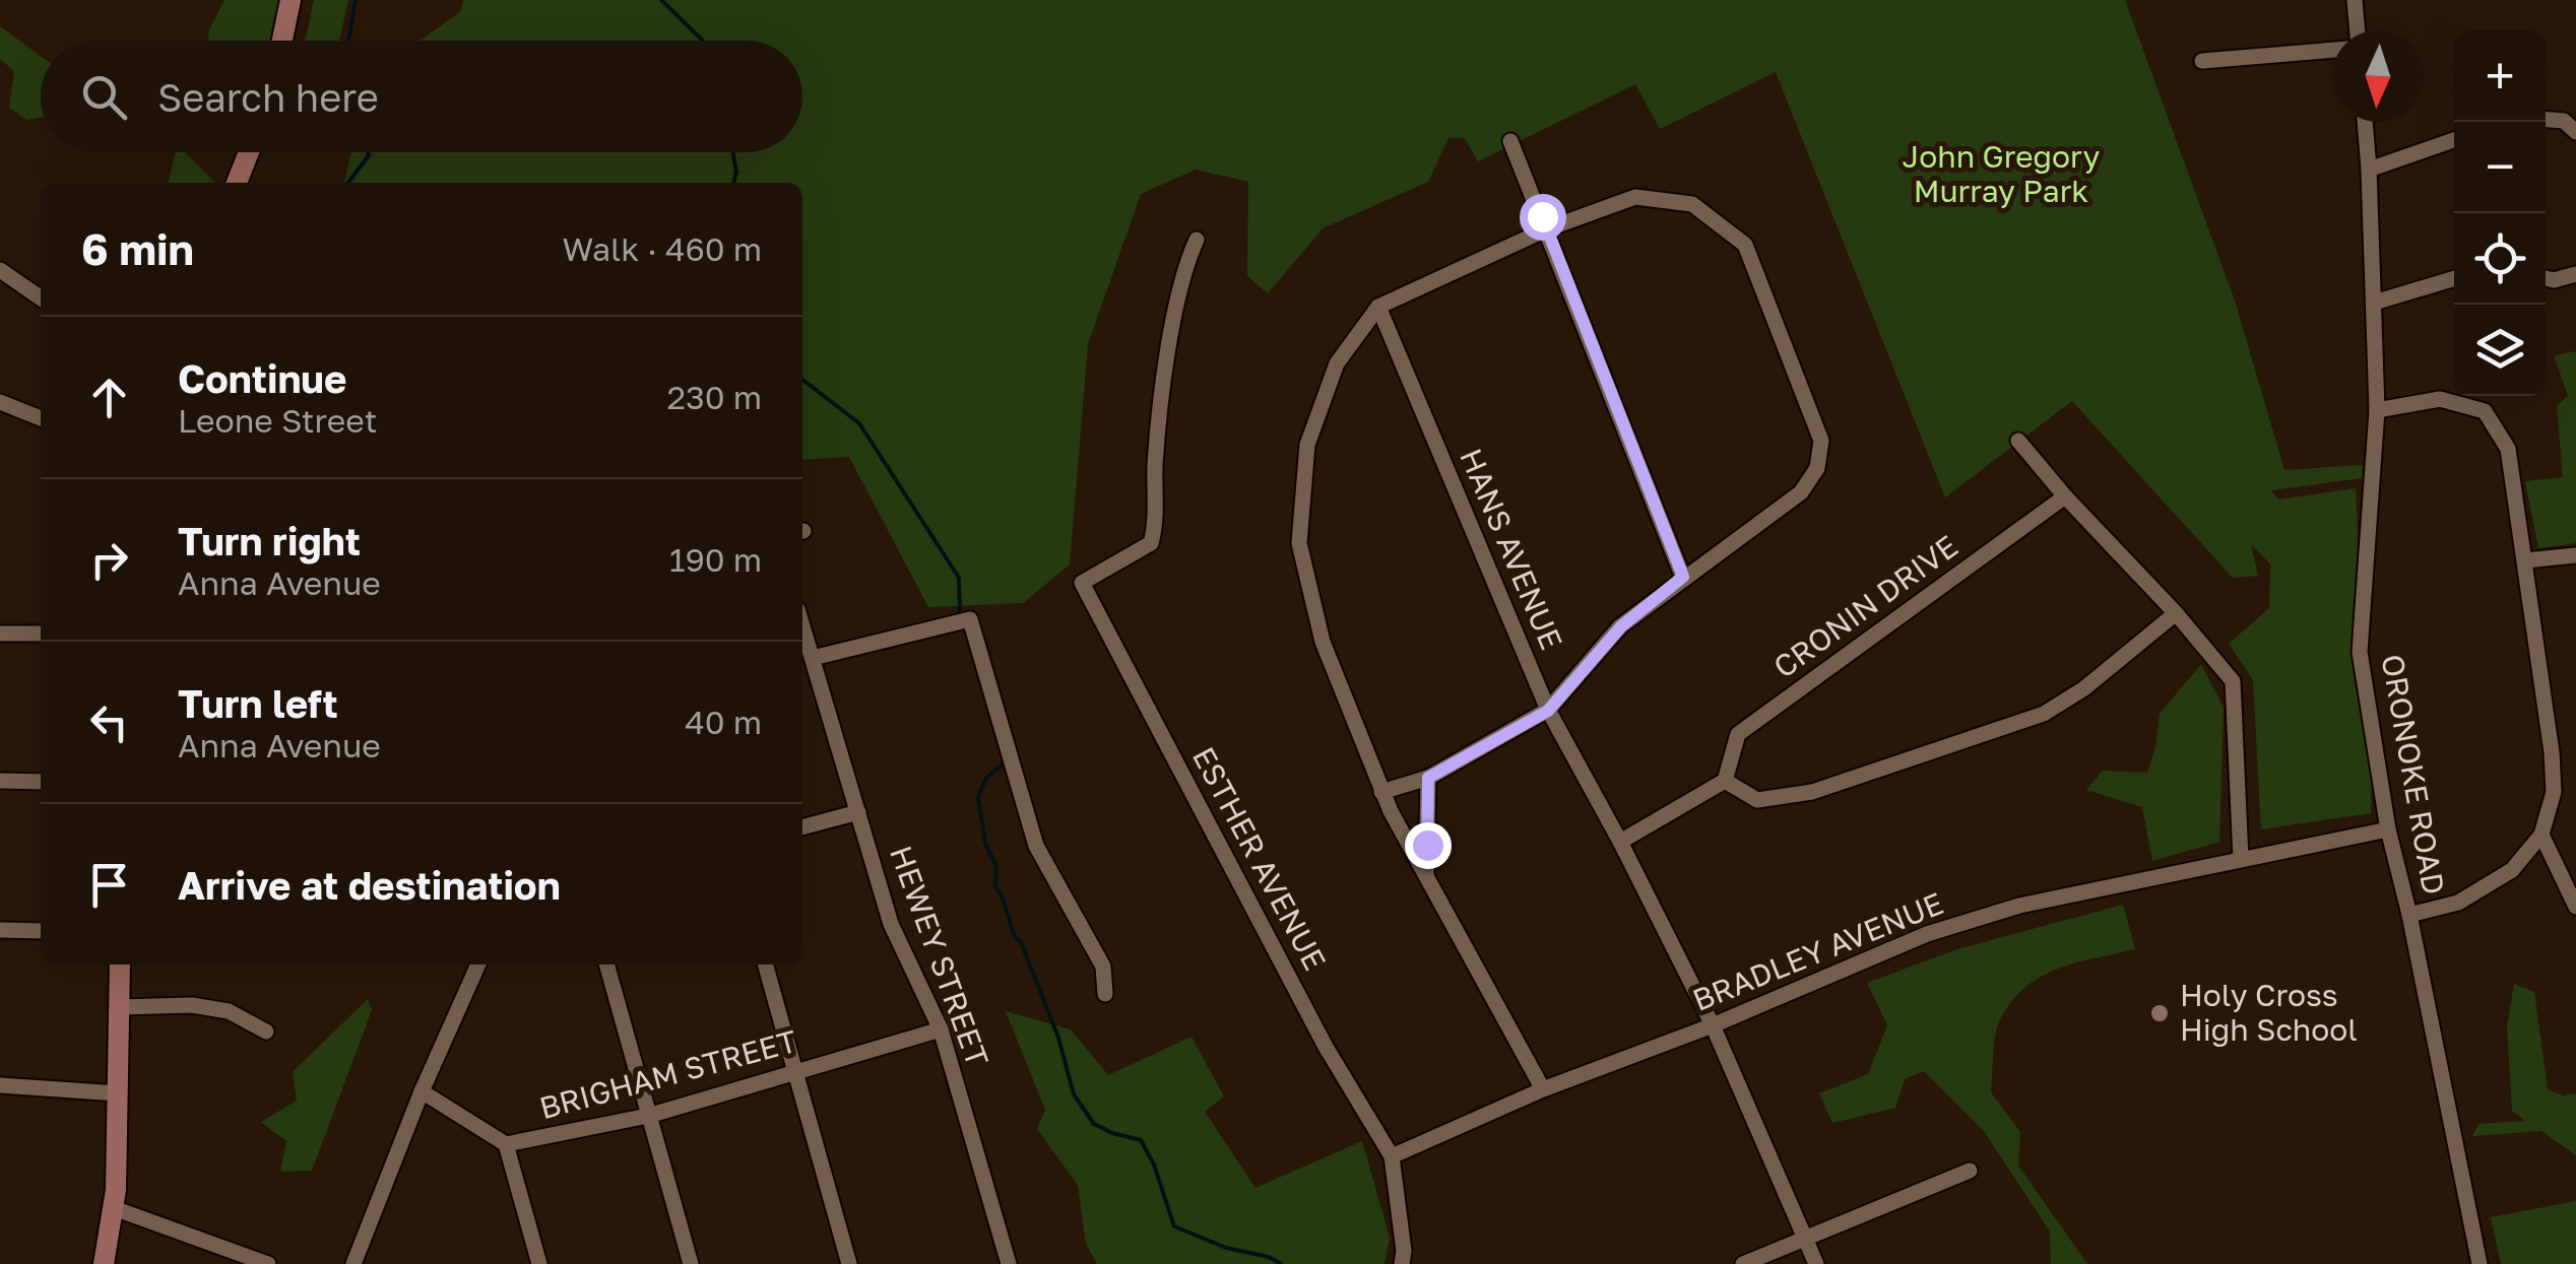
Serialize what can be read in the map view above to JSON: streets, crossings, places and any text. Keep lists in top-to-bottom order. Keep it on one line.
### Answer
{"streets":{"street":["HANS AVENUE","CRONIN DRIVE","ORONOKE ROAD","ESTHER AVENUE","BRADLEY AVENUE","HEWEY STREET","BRIGHAM STREET"]},"crossings":[["HANS AVENUE","BRADLEY AVENUE"],["ORONOKE ROAD","BRADLEY AVENUE"],["ESTHER AVENUE","BRADLEY AVENUE"],["HEWEY STREET","BRIGHAM STREET"]],"parks":["John Gregory Murray Park"],"places":["Holy Cross High School"],"north":"bottom","page":{"map_buttons":["+","−"],"search":"Search here","heading":["6 min","Walk · 460 m"],"list":[["Continue","Leone Street","230 m"],["Turn right","Anna Avenue","190 m"],["Turn left","Anna Avenue","40 m"],"Arrive at destination"]}}
